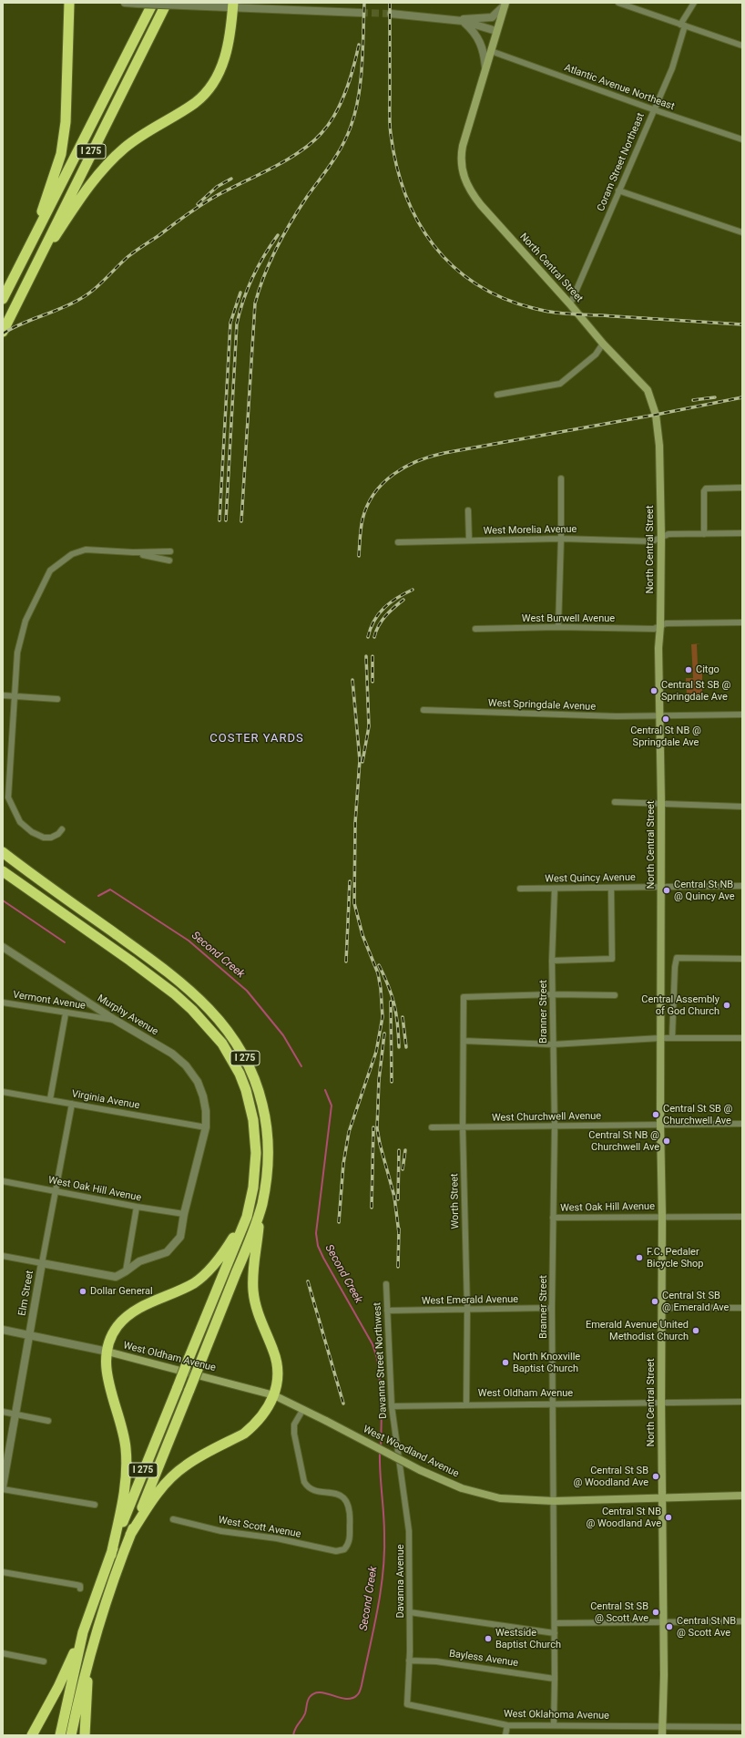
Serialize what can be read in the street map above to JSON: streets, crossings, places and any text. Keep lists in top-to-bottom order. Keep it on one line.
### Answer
{"streets":{"highway":["I 275"],"main road":["North Central Street","West Oldham Avenue","West Woodland Avenue"],"street":["Atlantic Avenue Northeast","Coram Street Northeast","West Morelia Avenue","West Burwell Avenue","West Springdale Avenue","West Quincy Avenue","Vermont Avenue","Branner Street","Murphy Avenue","Virginia Avenue","West Churchwell Avenue","West Oak Hill Avenue","Worth Street","Elm Street","West Emerald Avenue","Davanna Street Northwest","West Scott Avenue","Davanna Avenue","Bayless Avenue","West Oklahoma Avenue"]},"crossings":[["Atlantic Avenue Northeast","Coram Street Northeast"],["Atlantic Avenue Northeast","North Central Street"],["Coram Street Northeast","North Central Street"],["North Central Street","West Morelia Avenue"],["North Central Street","West Burwell Avenue"],["North Central Street","West Springdale Avenue"],["North Central Street","West Quincy Avenue"],["North Central Street","West Churchwell Avenue"],["North Central Street","West Oak Hill Avenue"],["North Central Street","West Oldham Avenue"],["North Central Street","West Woodland Avenue"],["North Central Street","West Oklahoma Avenue"],["West Quincy Avenue","Branner Street"],["Vermont Avenue","Murphy Avenue"],["Branner Street","West Churchwell Avenue"],["Branner Street","West Oak Hill Avenue"],["Branner Street","Worth Street"],["Branner Street","West Emerald Avenue"],["Branner Street","West Oldham Avenue"],["Branner Street","West Woodland Avenue"],["Branner Street","Bayless Avenue"],["Branner Street","West Oklahoma Avenue"],["Murphy Avenue","Virginia Avenue"],["Murphy Avenue","West Oak Hill Avenue"],["Murphy Avenue","Elm Street"],["Virginia Avenue","Elm Street"],["West Churchwell Avenue","Worth Street"],["West Oak Hill Avenue","Elm Street"],["Worth Street","West Emerald Avenue"],["Worth Street","West Oldham Avenue"],["Elm Street","West Oldham Avenue"],["West Emerald Avenue","Davanna Street Northwest"],["West Oldham Avenue","Davanna Street Northwest"],["West Oldham Avenue","West Woodland Avenue"],["West Oldham Avenue","West Scott Avenue"],["Davanna Street Northwest","Davanna Avenue"],["Davanna Avenue","Bayless Avenue"],["Davanna Avenue","West Oklahoma Avenue"]],"districts":["COSTER YARDS"],"water":["Second Creek"],"places":["Citgo","Central St SB @ Springdale Ave","Central St NB @ Springdale Ave","Central St NB @ Quincy Ave","Central Assembly of God Church","Central St SB @ Churchwell Ave","Central St NB @ Churchwell Ave","F.C. Pedaler Bicycle Shop","Dollar General","Central St SB @ Emerald Ave","Emerald Avenue United Methodist Church","North Knoxville Baptist Church","Central St SB @ Woodland Ave","Central St NB @ Woodland Ave","Central St SB @ Scott Ave","Central St NB @ Scott Ave","Westside Baptist Church"]}
